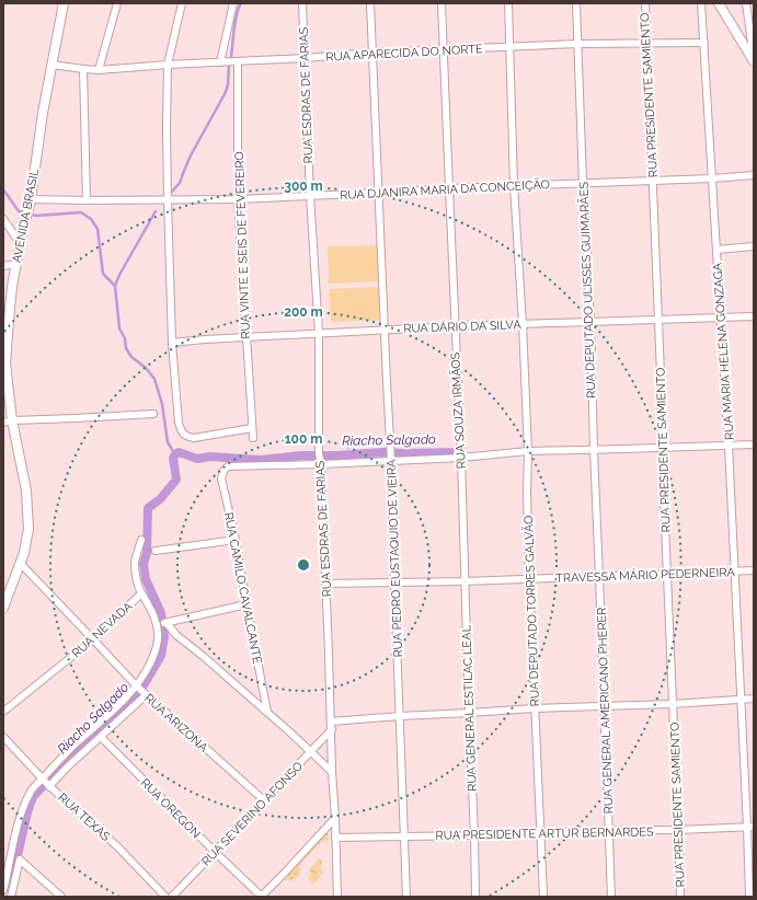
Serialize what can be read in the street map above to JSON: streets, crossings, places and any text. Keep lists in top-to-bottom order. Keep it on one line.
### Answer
{"streets":{"street":["RUA APARECIDA DO NORTE","RUA ESDRAS DE FARIAS","RUA PRESIDENTE SAMIENTO","RUA DJANIRA MARIA DA CONCEIÇÃO","AVENIDA BRASIL","RUA VINTE E SEIS DE FEVEREIRO","RUA DEPUTADO ULISSES GUIMARÃES","RUA DÁRIO DA SILVA","RUA MARIA HELENA GONZAGA","RUA SOUZA IRMÃOS","RUA PEDRO EUSTÁQUIO DE VIEIRA","TRAVESSA MÁRIO PEDERNEIRA","RUA CAMILO CAVALCANTE","RUA DEPUTADO TORRES GALVÃO","RUA NEVADA","RUA GENERAL ESTILAC LEAL","RUA GENERAL AMERICANO PHERER","RUA ARIZONA","RUA OREGON","RUA SEVERINO AFONSO","RUA TEXAS","RUA PRESIDENTE ARTUR BERNARDES"]},"crossings":[["RUA APARECIDA DO NORTE","RUA ESDRAS DE FARIAS"],["RUA APARECIDA DO NORTE","RUA PRESIDENTE SAMIENTO"],["RUA APARECIDA DO NORTE","AVENIDA BRASIL"],["RUA APARECIDA DO NORTE","RUA VINTE E SEIS DE FEVEREIRO"],["RUA APARECIDA DO NORTE","RUA DEPUTADO ULISSES GUIMARÃES"],["RUA APARECIDA DO NORTE","RUA MARIA HELENA GONZAGA"],["RUA APARECIDA DO NORTE","RUA SOUZA IRMÃOS"],["RUA APARECIDA DO NORTE","RUA PEDRO EUSTÁQUIO DE VIEIRA"],["RUA APARECIDA DO NORTE","RUA DEPUTADO TORRES GALVÃO"],["RUA ESDRAS DE FARIAS","RUA DJANIRA MARIA DA CONCEIÇÃO"],["RUA ESDRAS DE FARIAS","RUA DÁRIO DA SILVA"],["RUA ESDRAS DE FARIAS","TRAVESSA MÁRIO PEDERNEIRA"],["RUA ESDRAS DE FARIAS","RUA CAMILO CAVALCANTE"],["RUA ESDRAS DE FARIAS","RUA SEVERINO AFONSO"],["RUA ESDRAS DE FARIAS","RUA PRESIDENTE ARTUR BERNARDES"],["RUA PRESIDENTE SAMIENTO","RUA DJANIRA MARIA DA CONCEIÇÃO"],["RUA PRESIDENTE SAMIENTO","RUA DÁRIO DA SILVA"],["RUA PRESIDENTE SAMIENTO","TRAVESSA MÁRIO PEDERNEIRA"],["RUA PRESIDENTE SAMIENTO","RUA PRESIDENTE ARTUR BERNARDES"],["RUA DJANIRA MARIA DA CONCEIÇÃO","AVENIDA BRASIL"],["RUA DJANIRA MARIA DA CONCEIÇÃO","RUA VINTE E SEIS DE FEVEREIRO"],["RUA DJANIRA MARIA DA CONCEIÇÃO","RUA DEPUTADO ULISSES GUIMARÃES"],["RUA DJANIRA MARIA DA CONCEIÇÃO","RUA MARIA HELENA GONZAGA"],["RUA DJANIRA MARIA DA CONCEIÇÃO","RUA SOUZA IRMÃOS"],["RUA DJANIRA MARIA DA CONCEIÇÃO","RUA PEDRO EUSTÁQUIO DE VIEIRA"],["RUA DJANIRA MARIA DA CONCEIÇÃO","RUA DEPUTADO TORRES GALVÃO"],["AVENIDA BRASIL","RUA ARIZONA"],["RUA VINTE E SEIS DE FEVEREIRO","RUA DÁRIO DA SILVA"],["RUA DEPUTADO ULISSES GUIMARÃES","RUA DÁRIO DA SILVA"],["RUA DEPUTADO ULISSES GUIMARÃES","TRAVESSA MÁRIO PEDERNEIRA"],["RUA DEPUTADO ULISSES GUIMARÃES","RUA GENERAL AMERICANO PHERER"],["RUA DÁRIO DA SILVA","RUA MARIA HELENA GONZAGA"],["RUA DÁRIO DA SILVA","RUA SOUZA IRMÃOS"],["RUA DÁRIO DA SILVA","RUA PEDRO EUSTÁQUIO DE VIEIRA"],["RUA DÁRIO DA SILVA","RUA DEPUTADO TORRES GALVÃO"],["RUA MARIA HELENA GONZAGA","TRAVESSA MÁRIO PEDERNEIRA"],["RUA MARIA HELENA GONZAGA","RUA PRESIDENTE ARTUR BERNARDES"],["RUA SOUZA IRMÃOS","TRAVESSA MÁRIO PEDERNEIRA"],["RUA SOUZA IRMÃOS","RUA GENERAL ESTILAC LEAL"],["RUA PEDRO EUSTÁQUIO DE VIEIRA","TRAVESSA MÁRIO PEDERNEIRA"],["RUA PEDRO EUSTÁQUIO DE VIEIRA","RUA PRESIDENTE ARTUR BERNARDES"],["TRAVESSA MÁRIO PEDERNEIRA","RUA DEPUTADO TORRES GALVÃO"],["TRAVESSA MÁRIO PEDERNEIRA","RUA GENERAL ESTILAC LEAL"],["TRAVESSA MÁRIO PEDERNEIRA","RUA GENERAL AMERICANO PHERER"],["RUA DEPUTADO TORRES GALVÃO","RUA PRESIDENTE ARTUR BERNARDES"],["RUA NEVADA","RUA ARIZONA"],["RUA NEVADA","RUA TEXAS"],["RUA GENERAL ESTILAC LEAL","RUA PRESIDENTE ARTUR BERNARDES"],["RUA GENERAL AMERICANO PHERER","RUA PRESIDENTE ARTUR BERNARDES"],["RUA ARIZONA","RUA SEVERINO AFONSO"],["RUA OREGON","RUA SEVERINO AFONSO"]],"water":["Riacho Salgado"],"rings":["300 m","200 m","100 m"]}
